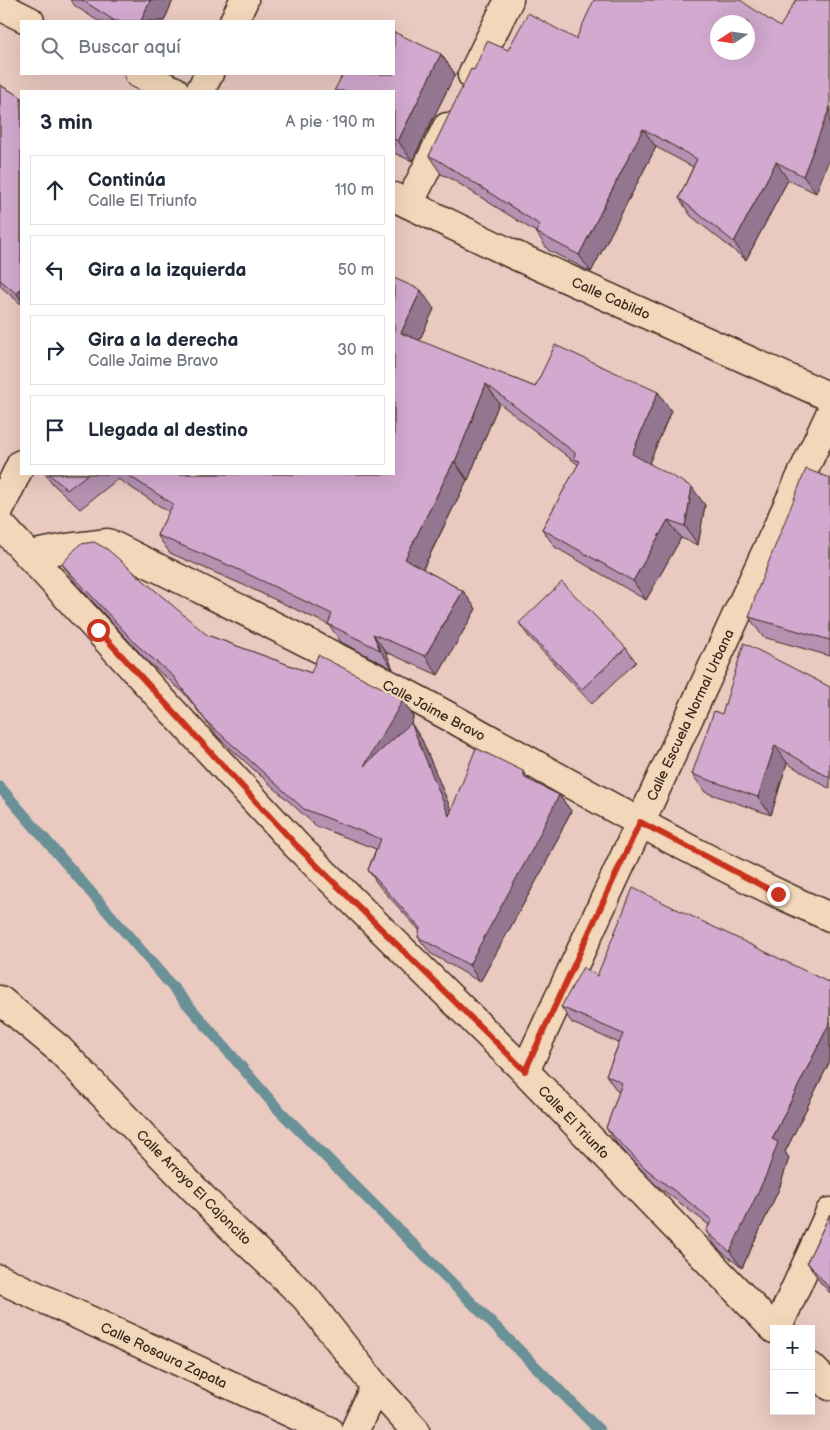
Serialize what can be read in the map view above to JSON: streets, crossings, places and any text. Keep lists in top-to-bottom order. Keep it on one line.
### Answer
{"streets":{"street":["Calle Cabildo","Calle Jaime Bravo","Calle Escuela Normal Urbana","Calle El Triunfo","Calle Arroyo El Cajoncito","Calle Rosaura Zapata"]},"crossings":[["Calle Jaime Bravo","Calle Escuela Normal Urbana"],["Calle Jaime Bravo","Calle El Triunfo"],["Calle Escuela Normal Urbana","Calle El Triunfo"]],"north":"left","page":{"search":"Buscar aquí","heading":["3 min","A pie · 190 m"],"list":[["Continúa","Calle El Triunfo","110 m"],["Gira a la izquierda","50 m"],["Gira a la derecha","Calle Jaime Bravo","30 m"],"Llegada al destino"],"map_buttons":["+","−"]}}
